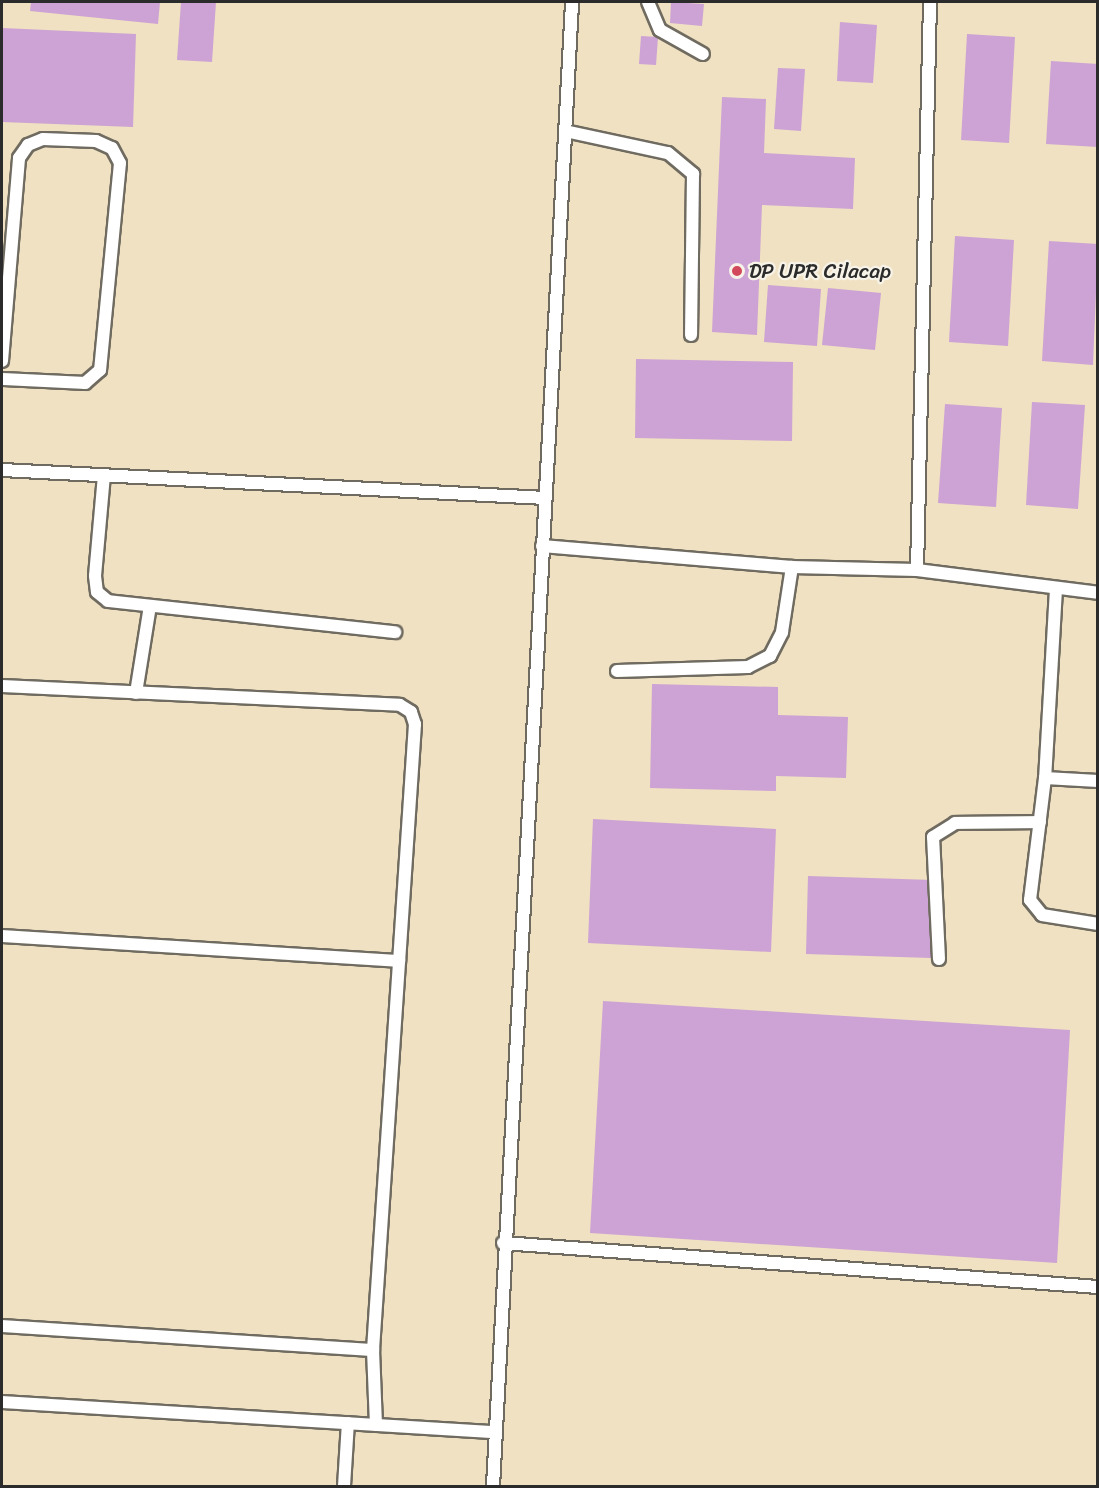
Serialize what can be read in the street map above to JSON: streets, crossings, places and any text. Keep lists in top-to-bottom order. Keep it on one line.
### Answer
{"places":["DP UPR Cilacap"]}
